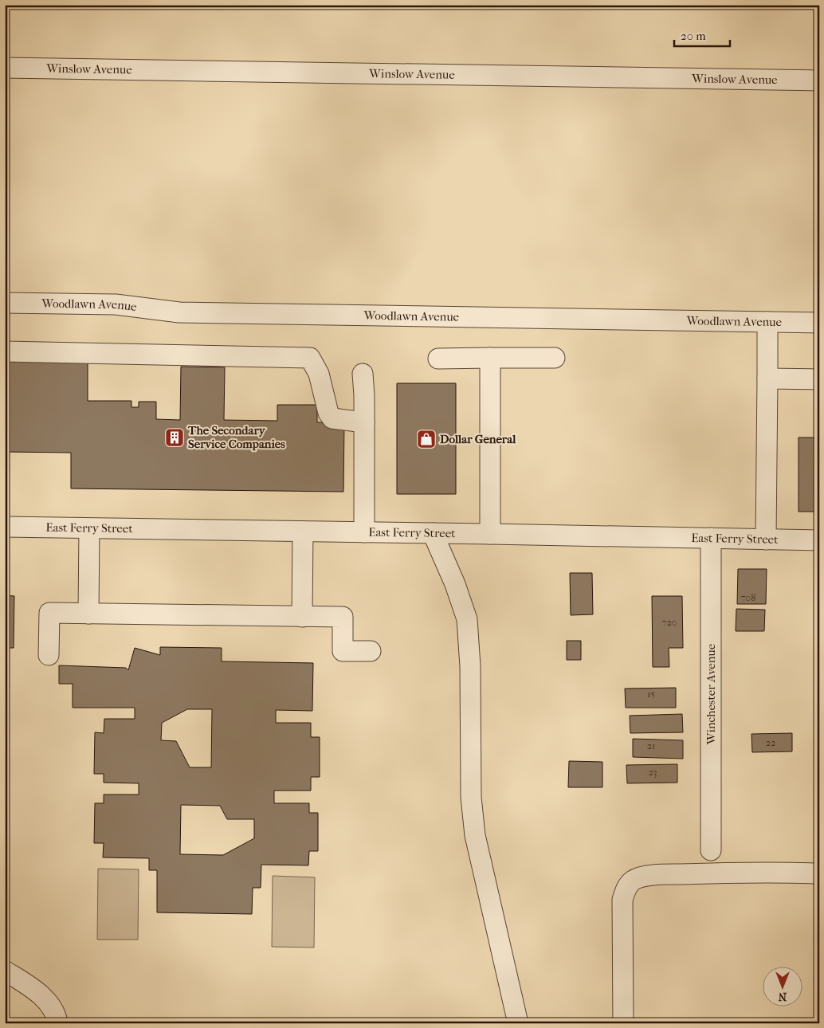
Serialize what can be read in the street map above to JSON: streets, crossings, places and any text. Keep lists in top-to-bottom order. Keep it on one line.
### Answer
{"streets":{"street":["Winslow Avenue","Woodlawn Avenue","East Ferry Street","Winchester Avenue"]},"crossings":[["East Ferry Street","Winchester Avenue"]],"places":{"building":["The Secondary Service Companies"],"shop":["Dollar General"]},"house_numbers":["708","720","15","22","21","23"],"scale_bar":"20 m","north":"bottom"}
